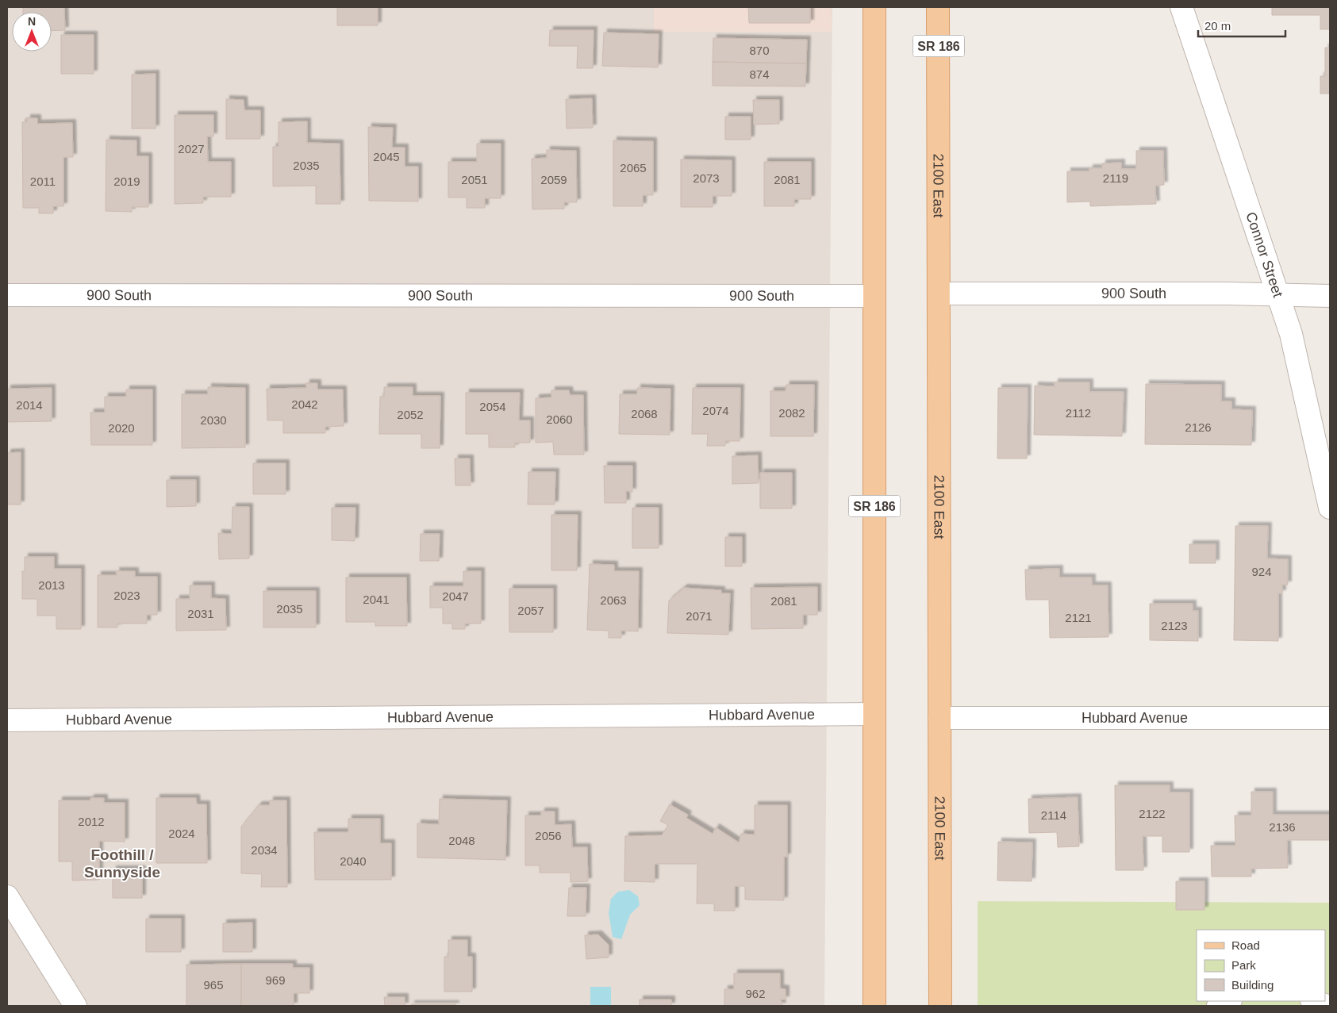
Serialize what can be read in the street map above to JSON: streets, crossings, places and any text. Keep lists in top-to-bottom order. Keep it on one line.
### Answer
{"streets":{"main road":["SR 186","2100 East"],"street":["Connor Street","900 South","Hubbard Avenue"]},"crossings":[["SR 186","900 South"],["SR 186","Hubbard Avenue"],["2100 East","900 South"],["2100 East","Hubbard Avenue"],["Connor Street","900 South"]],"districts":["Foothill / Sunnyside"],"house_numbers":["870","874","2027","2045","2035","2065","2073","2119","2051","2059","2081","2011","2019","2042","2014","2054","2074","2082","2112","2068","2052","2060","2030","2126","2020","924","2013","2023","2047","2041","2063","2081","2035","2057","2031","2071","2121","2123","2122","2114","2012","2136","2024","2056","2048","2034","2040","969","965","962"],"legend":["Road","Park","Building"],"scale_bar":"20 m","north":"top"}
